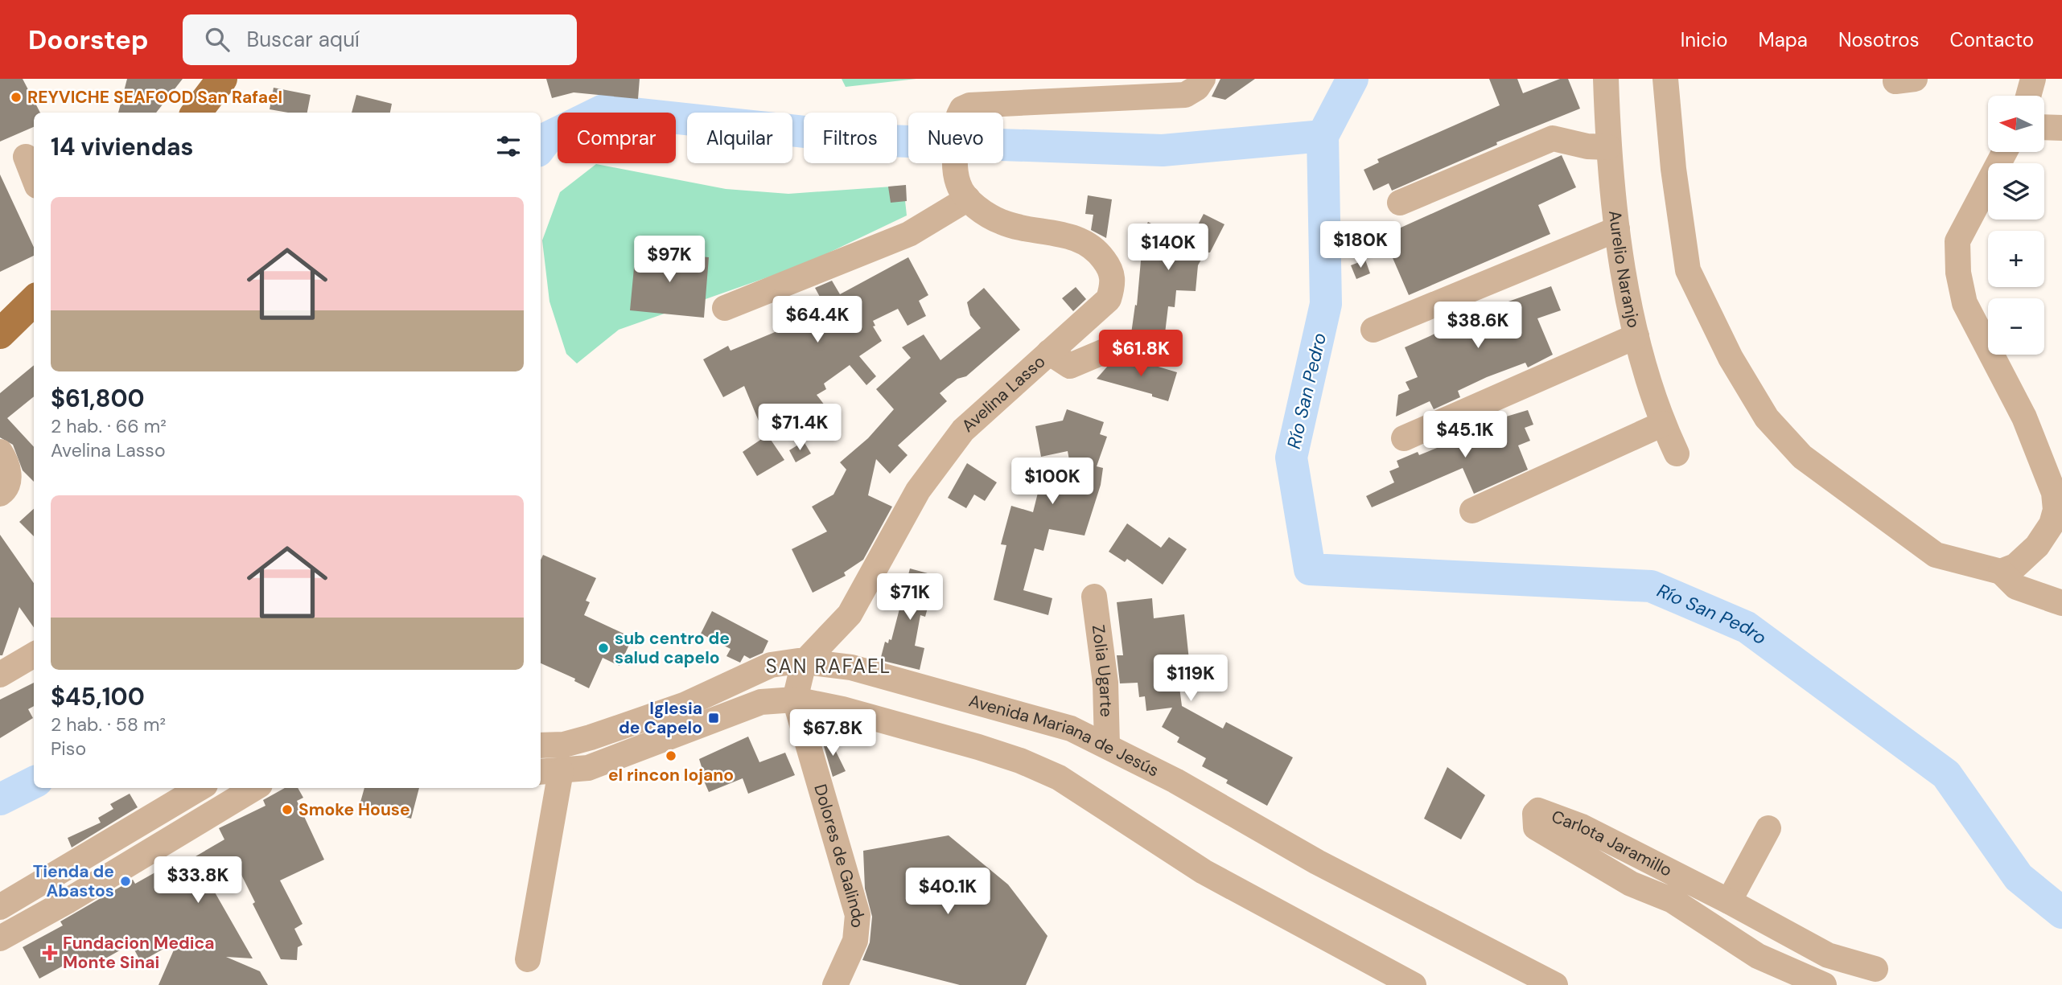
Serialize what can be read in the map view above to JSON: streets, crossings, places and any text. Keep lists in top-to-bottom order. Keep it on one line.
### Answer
{"streets":{"street":["Aurelio Naranjo","Avelina Lasso","ZoIia Ugarte","Avenida Mariana de Jesús","Carlota Jaramillo","Dolores de Galindo"]},"crossings":[["Avelina Lasso","Avenida Mariana de Jesús"],["Avelina Lasso","Dolores de Galindo"],["ZoIia Ugarte","Avenida Mariana de Jesús"],["Avenida Mariana de Jesús","Dolores de Galindo"]],"districts":["SAN RAFAEL"],"water":["Río San Pedro"],"places":{"other":["REYVICHE SEAFOOD San Rafael","sub centro de salud capelo","el rincon lojano","Smoke House","Tienda de Abastos"],"transit":["Iglesia de Capelo"],"health":["Fundacion Medica Monte Sinai"]},"north":"left","page":{"header":"Doorstep","search":"Buscar aquí","nav":["Inicio","Mapa","Nosotros","Contacto"],"map_buttons":["+","−"],"chip":["Comprar","Alquilar","Filtros","Nuevo"],"heading":"14 viviendas","list":[{"name":"$61,800","note":"2 hab. · 66 m² · Avelina Lasso"},{"name":"$45,100","note":"2 hab. · 58 m² · Piso"}],"price":["$180K","$140K","$97K","$64.4K","$38.6K","$61.8K","$71.4K","$45.1K","$100K","$71K","$119K","$67.8K","$33.8K","$40.1K"]}}
